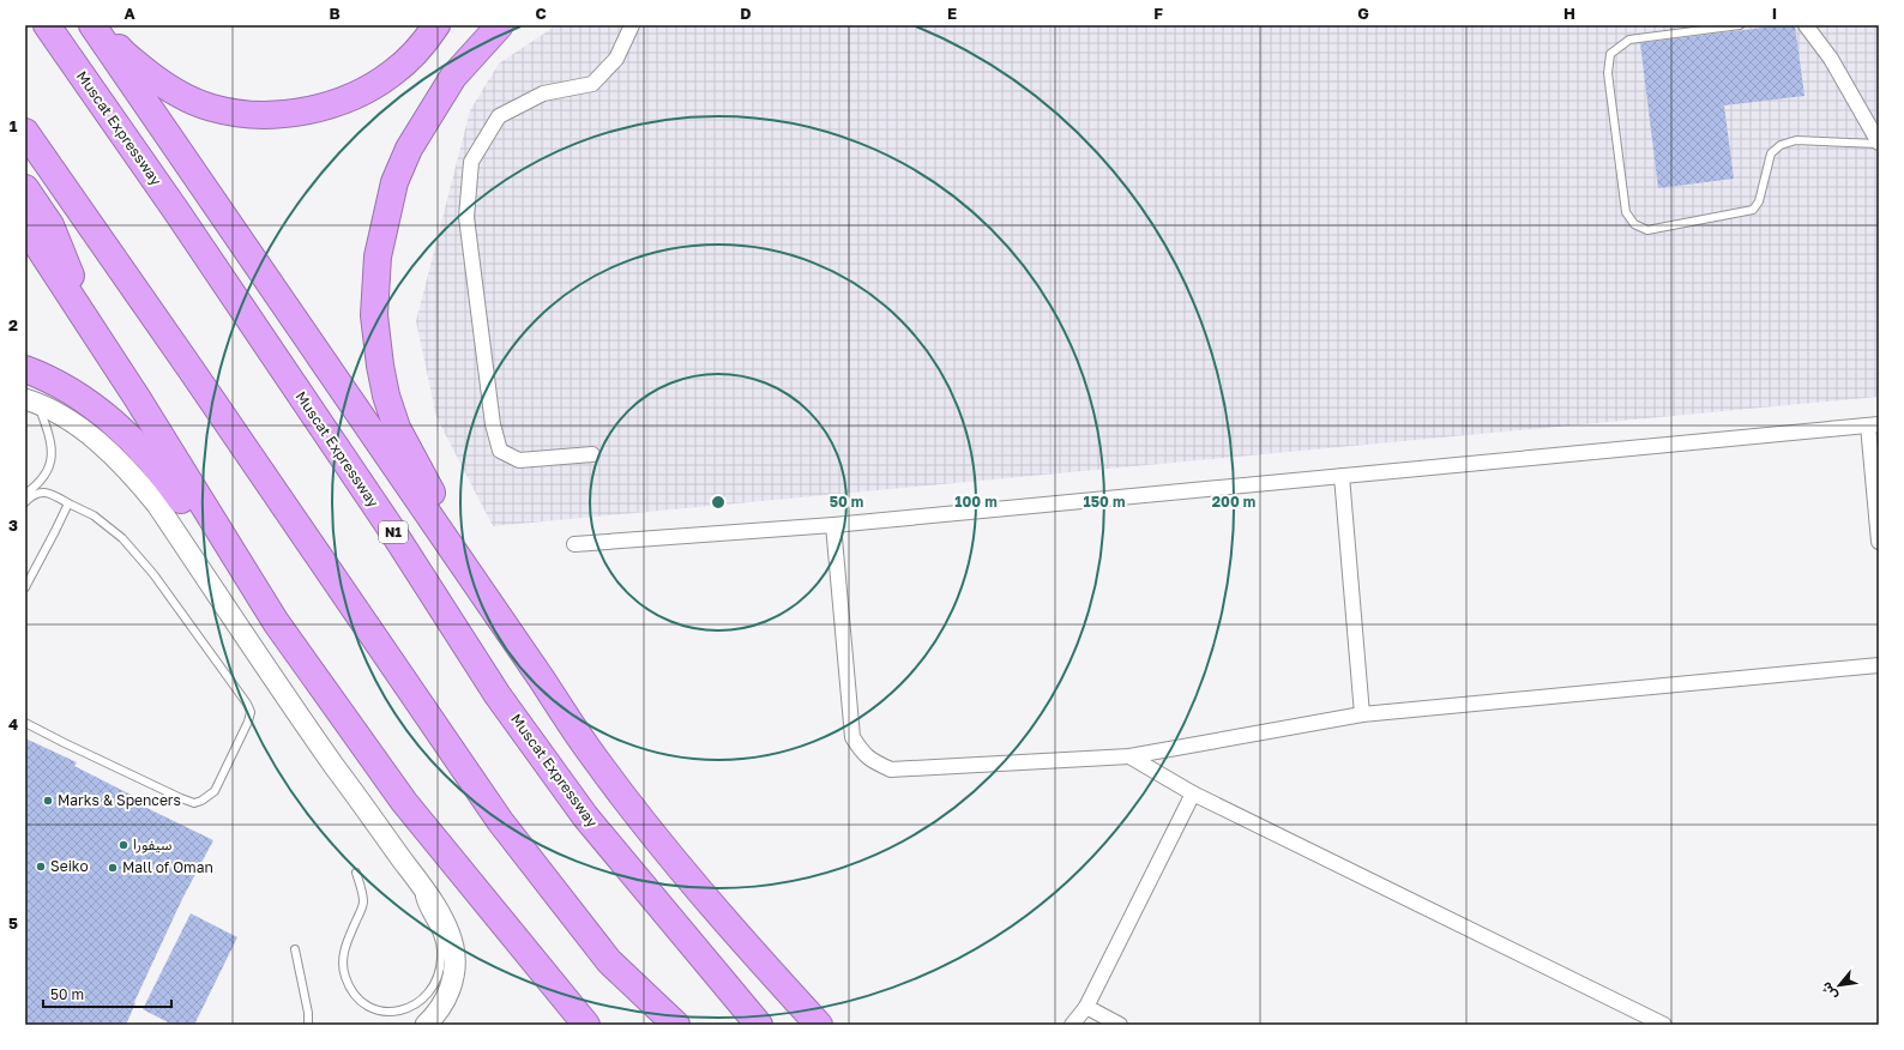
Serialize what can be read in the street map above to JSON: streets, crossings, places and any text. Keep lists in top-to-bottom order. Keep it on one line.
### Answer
{"streets":{"highway":["Muscat Expressway","N1"]},"places":["Marks & Spencers","سيفورا","Seiko","Mall of Oman"],"scale_bar":"50 m","north":"bottom left","grid":{"columns":["A","B","C","D","E","F","G","H","I"],"rows":["1","2","3","4","5"]},"rings":["50 m","100 m","150 m","200 m"]}
